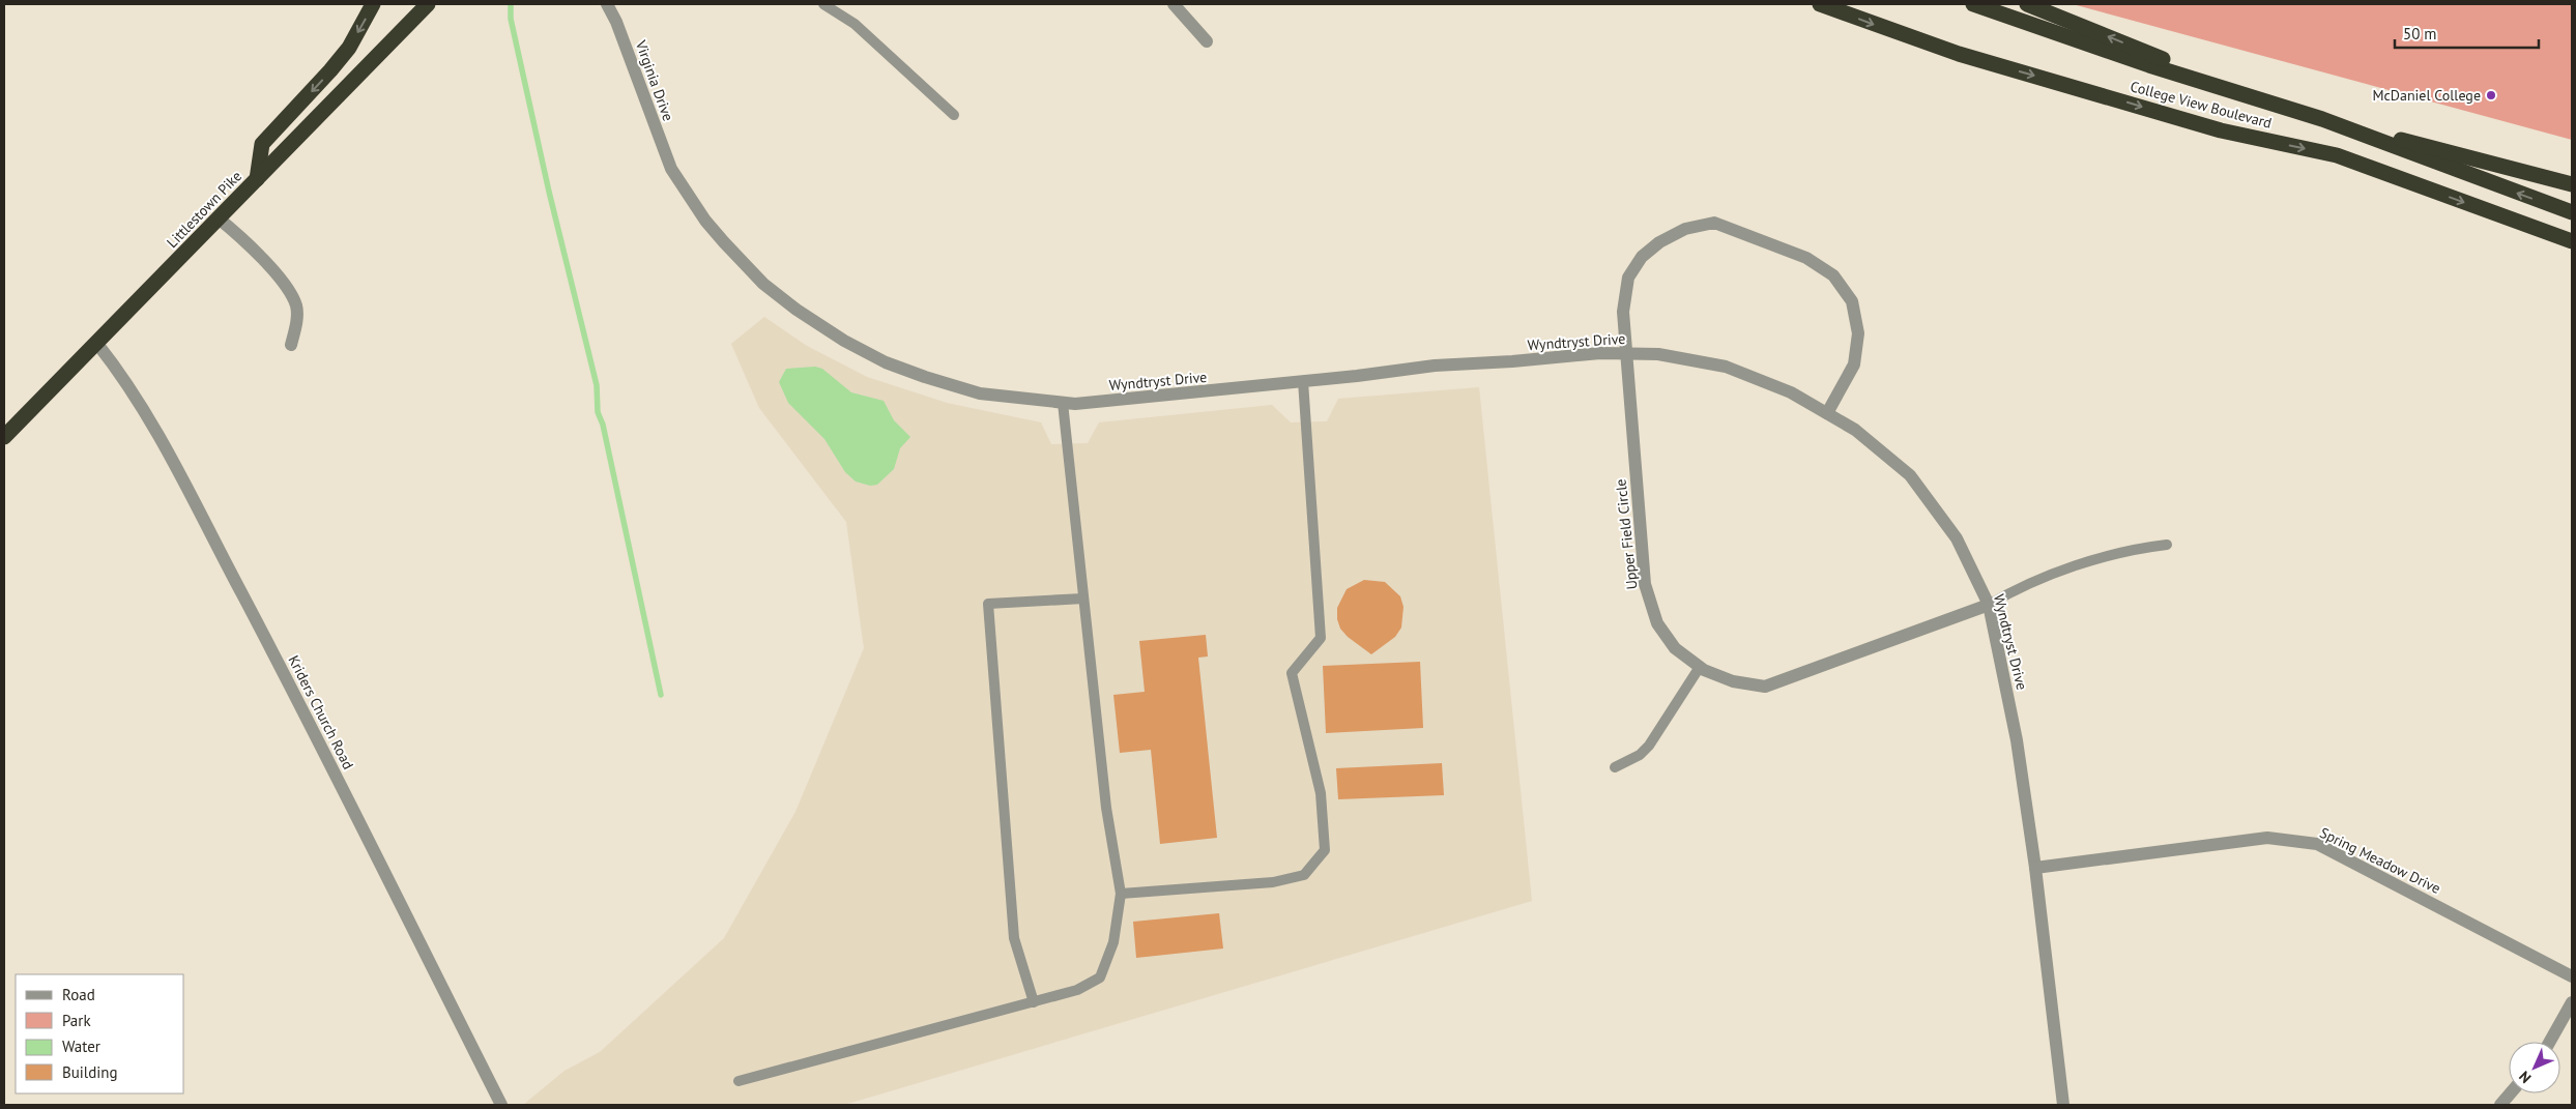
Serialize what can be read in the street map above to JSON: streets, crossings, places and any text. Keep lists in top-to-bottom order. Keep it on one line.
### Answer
{"streets":{"highway":["College View Boulevard","Littlestown Pike"],"street":["Virginia Drive","Wyndtryst Drive","Upper Field Circle","Kriders Church Road","Spring Meadow Drive"]},"crossings":[["Virginia Drive","Wyndtryst Drive"],["Littlestown Pike","Kriders Church Road"],["Wyndtryst Drive","Upper Field Circle"],["Wyndtryst Drive","Spring Meadow Drive"]],"places":["McDaniel College"],"legend":["Road","Park","Water","Building"],"scale_bar":"50 m","north":"bottom left"}
